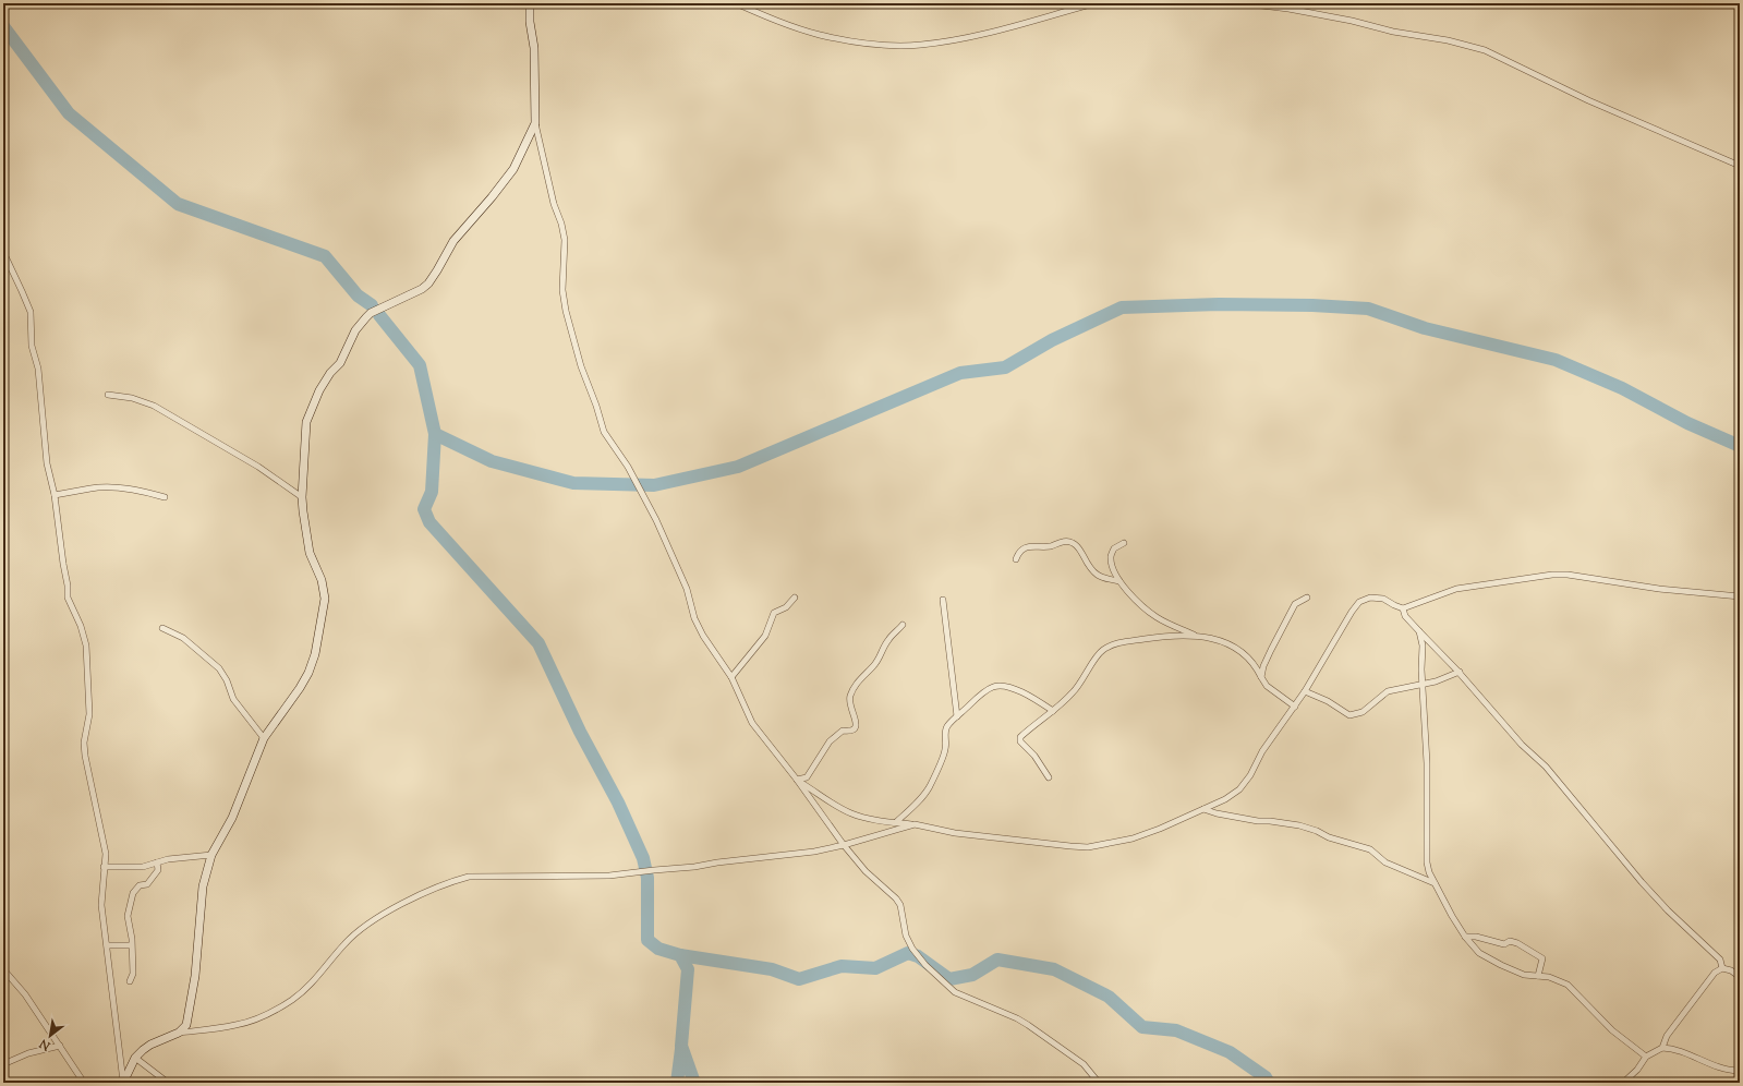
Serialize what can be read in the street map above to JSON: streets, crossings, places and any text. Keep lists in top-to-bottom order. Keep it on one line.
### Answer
{"north":"bottom left"}
